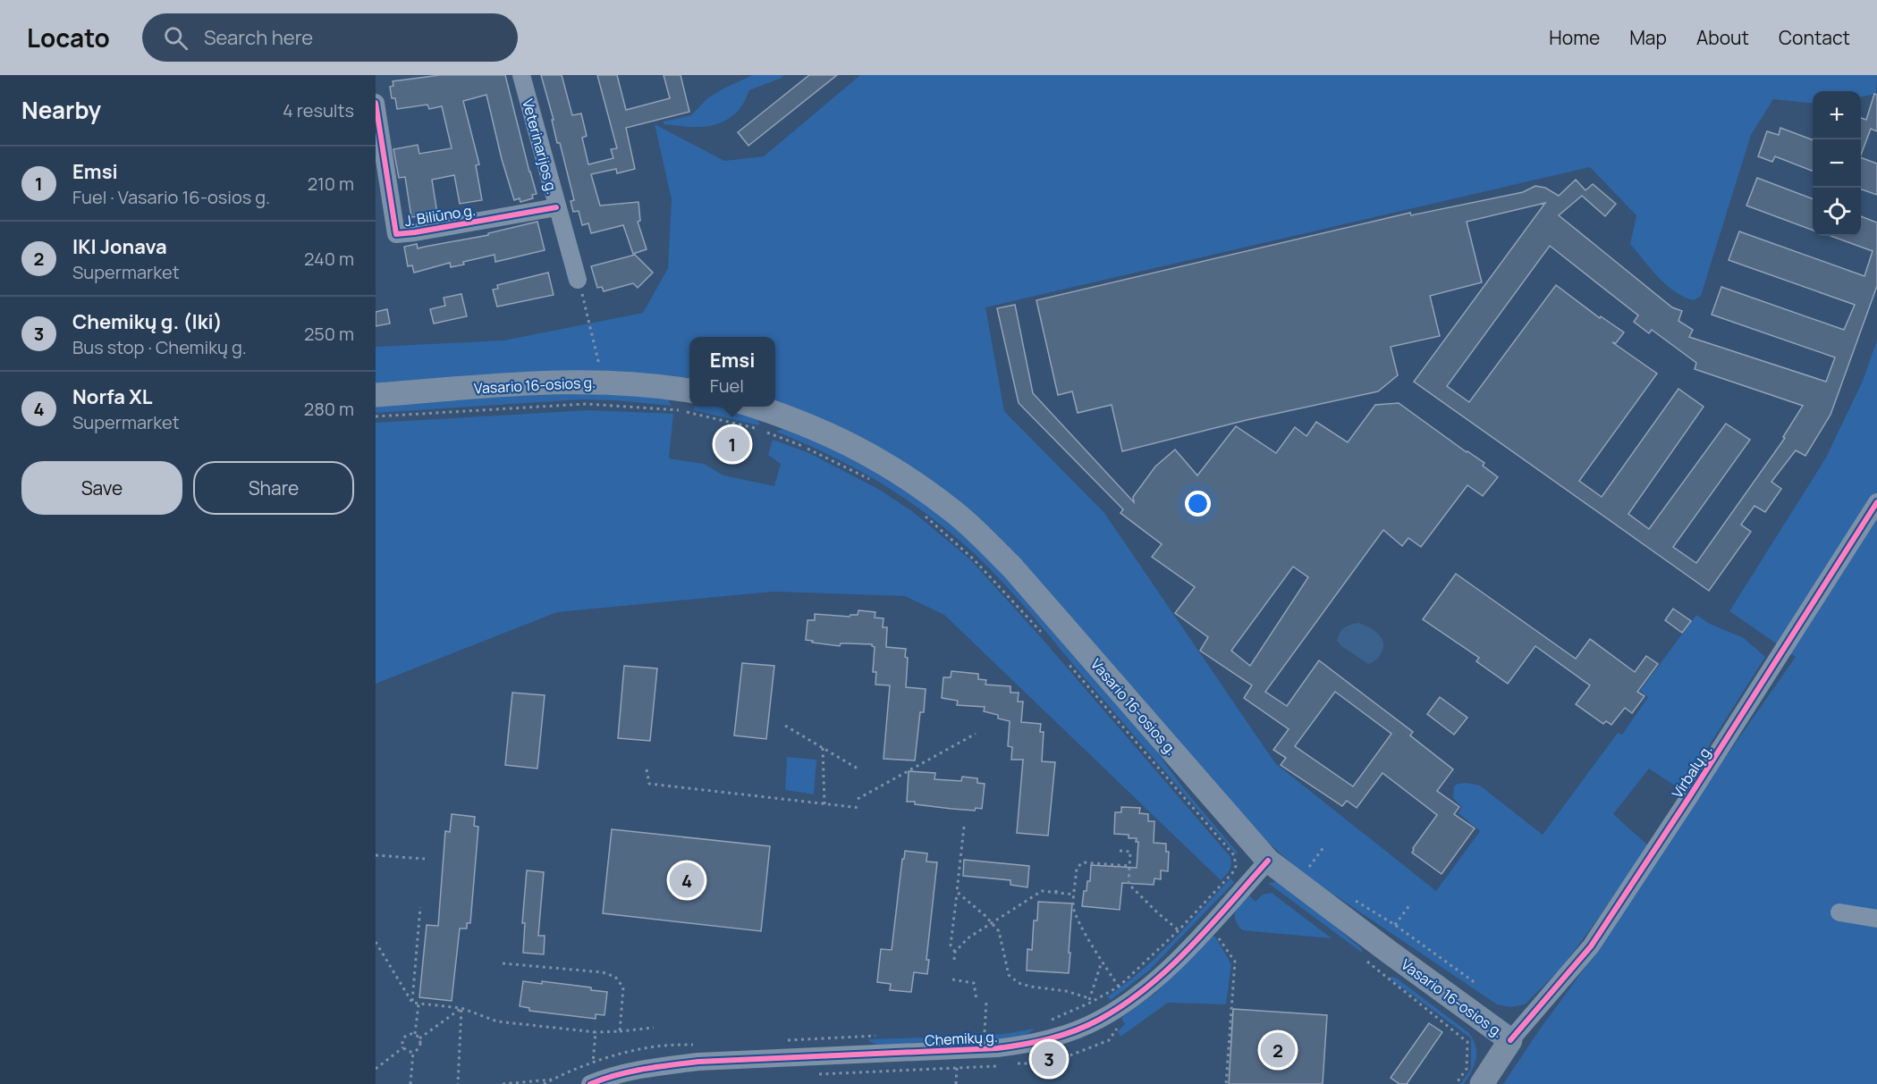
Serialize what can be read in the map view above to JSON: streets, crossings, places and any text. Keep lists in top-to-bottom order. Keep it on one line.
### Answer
{"streets":{"main road":["Vasario 16-osios g."],"street":["Veterinarijos g.","J. Biliūno g.","Virbalų g.","Chemikų g."]},"crossings":[["Veterinarijos g.","J. Biliūno g."],["Vasario 16-osios g.","Virbalų g."],["Vasario 16-osios g.","Chemikų g."]],"page":{"header":"Locato","search":"Search here","nav":["Home","Map","About","Contact"],"heading":["Nearby","4 results"],"map_buttons":["+","−"],"list":[{"mark":"1","name":"Emsi","note":"Fuel · Vasario 16-osios g.","value":"210 m"},{"mark":"2","name":"IKI Jonava","note":"Supermarket","value":"240 m"},{"mark":"3","name":"Chemikų g. (Iki)","note":"Bus stop · Chemikų g.","value":"250 m"},{"mark":"4","name":"Norfa XL","note":"Supermarket","value":"280 m"}],"popup":["Emsi","Fuel"],"pins":["1","4","2","3"],"buttons":["Save","Share"]}}
